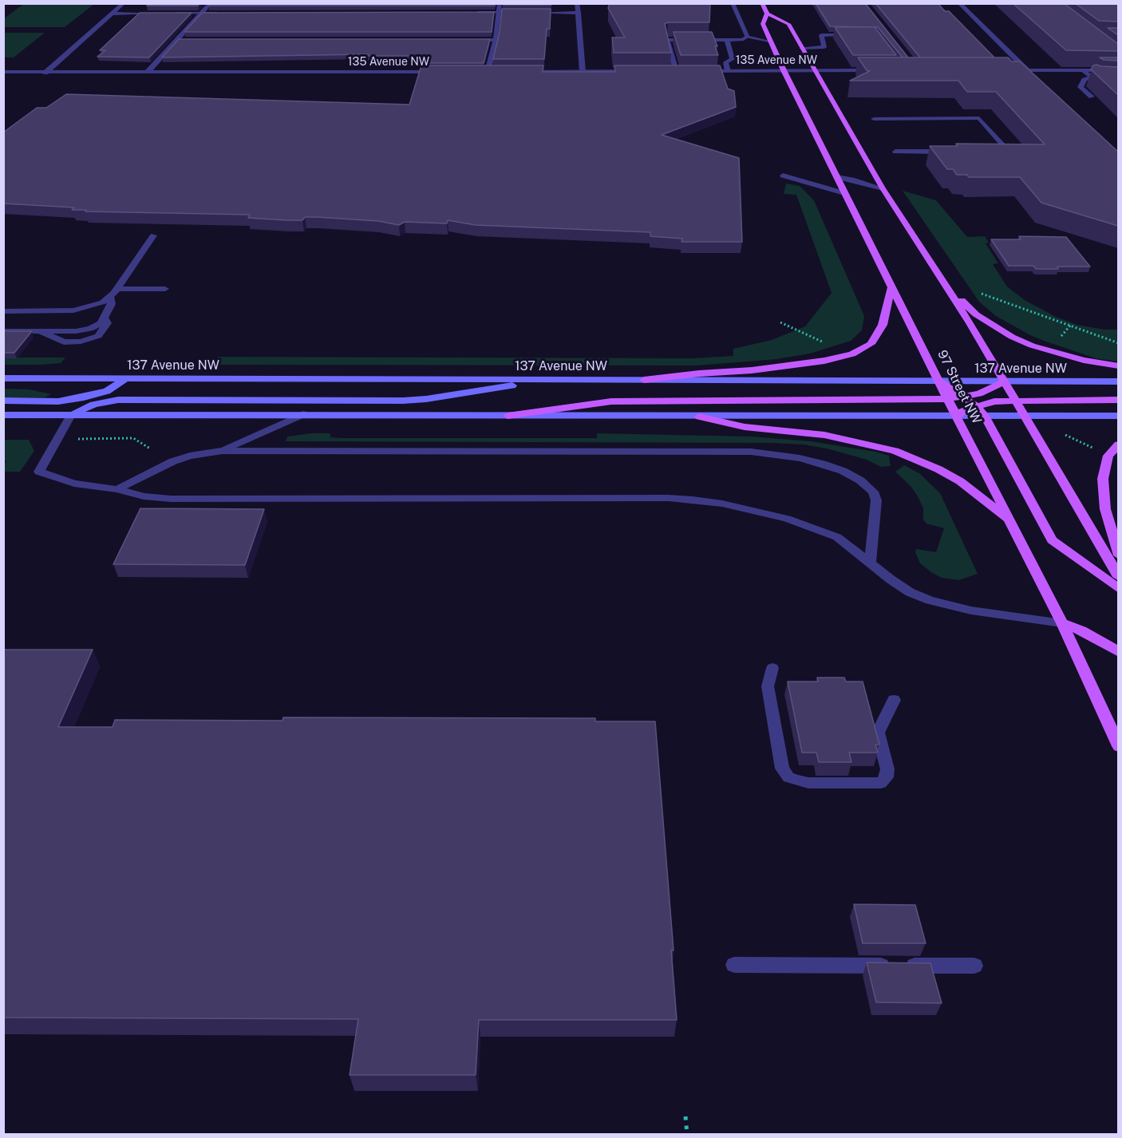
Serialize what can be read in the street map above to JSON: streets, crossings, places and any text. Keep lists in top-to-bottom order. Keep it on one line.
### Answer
{"streets":{"main road":["137 Avenue NW","97 Street NW"],"street":["135 Avenue NW"]},"crossings":[["135 Avenue NW","97 Street NW"],["137 Avenue NW","97 Street NW"]]}
